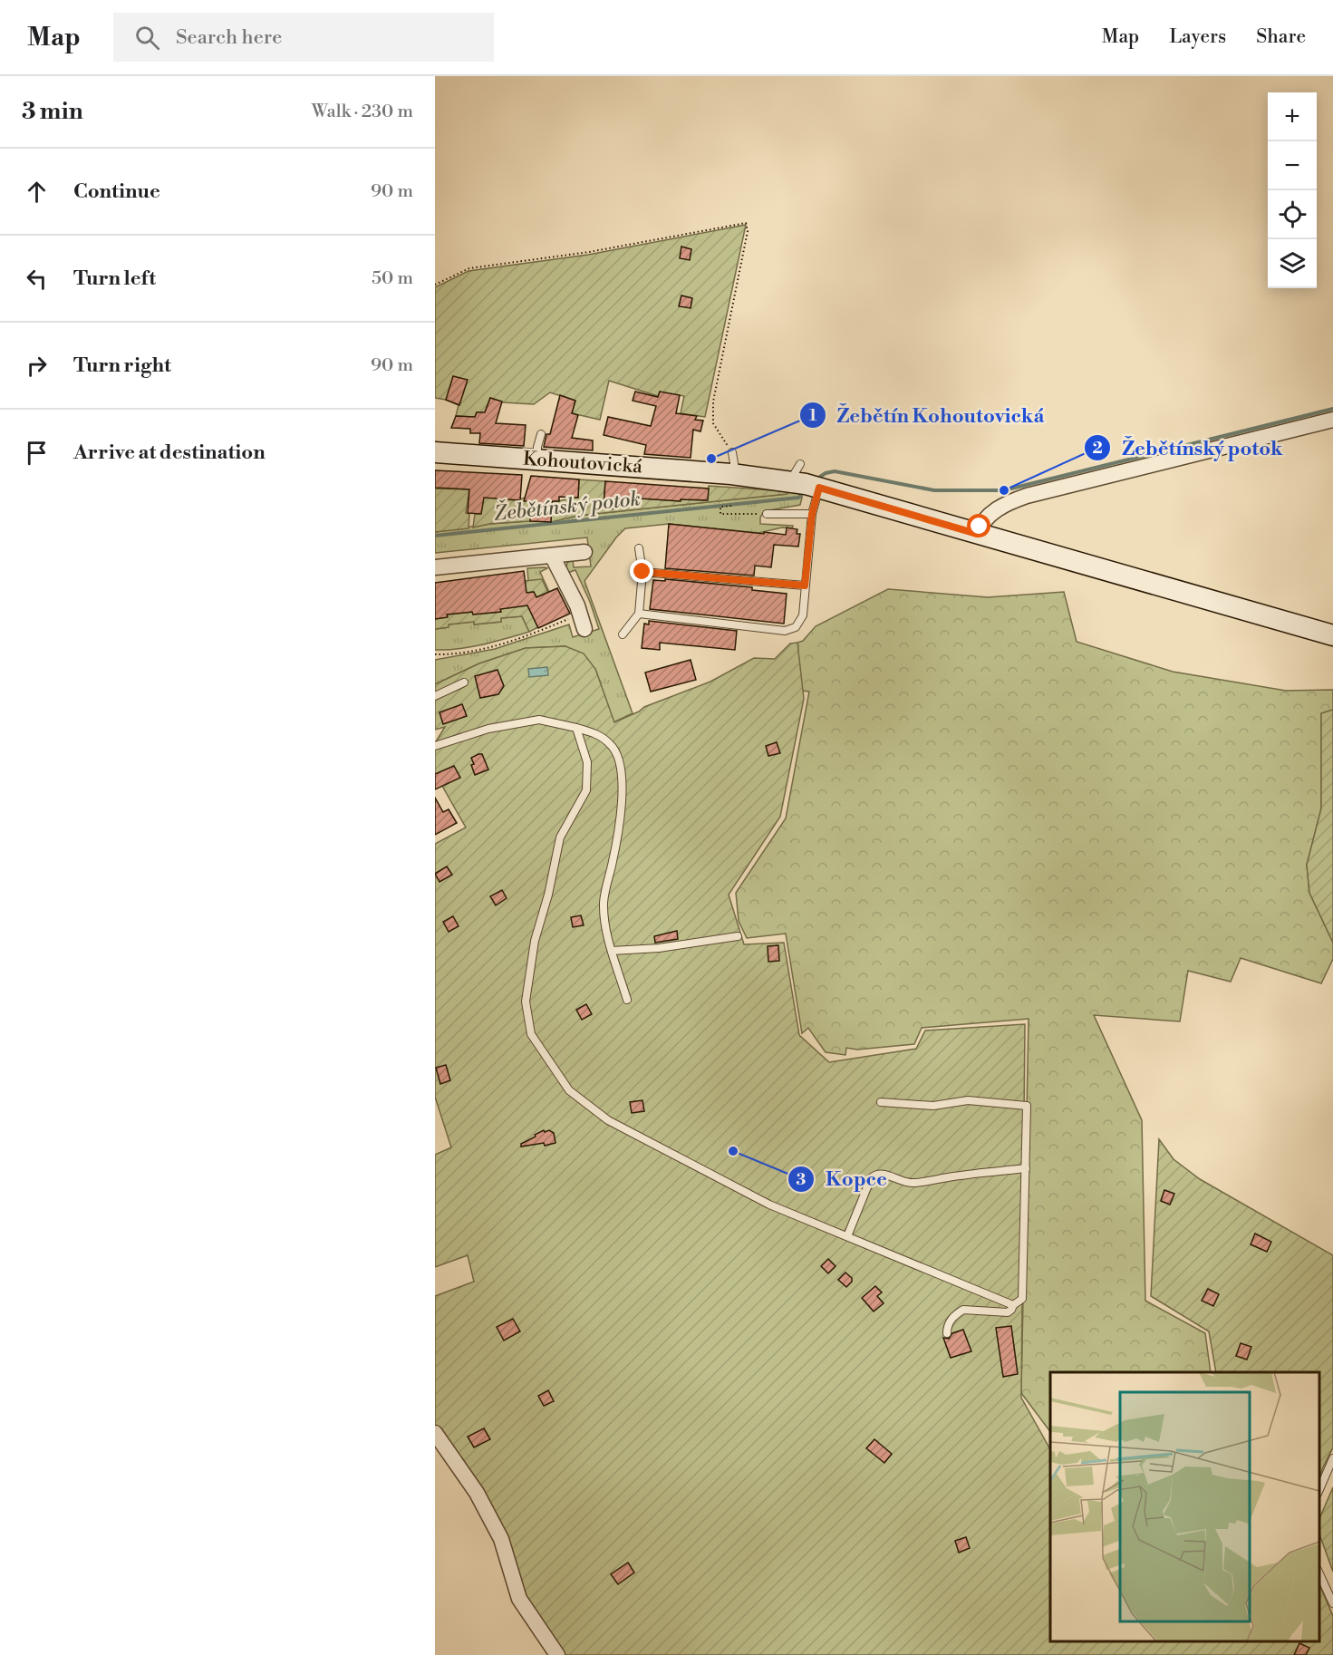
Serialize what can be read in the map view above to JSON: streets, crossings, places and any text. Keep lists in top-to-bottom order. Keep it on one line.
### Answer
{"streets":{"street":["Kohoutovická"]},"water":["Žebětínský potok"],"places":["Žebětín Kohoutovická","Žebětínský potok","Kopce"],"page":{"header":"Map","search":"Search here","nav":["Map","Layers","Share"],"heading":["3 min","Walk · 230 m"],"map_buttons":["+","−"],"list":[["Continue","90 m"],["Turn left","50 m"],["Turn right","90 m"],"Arrive at destination"]}}
